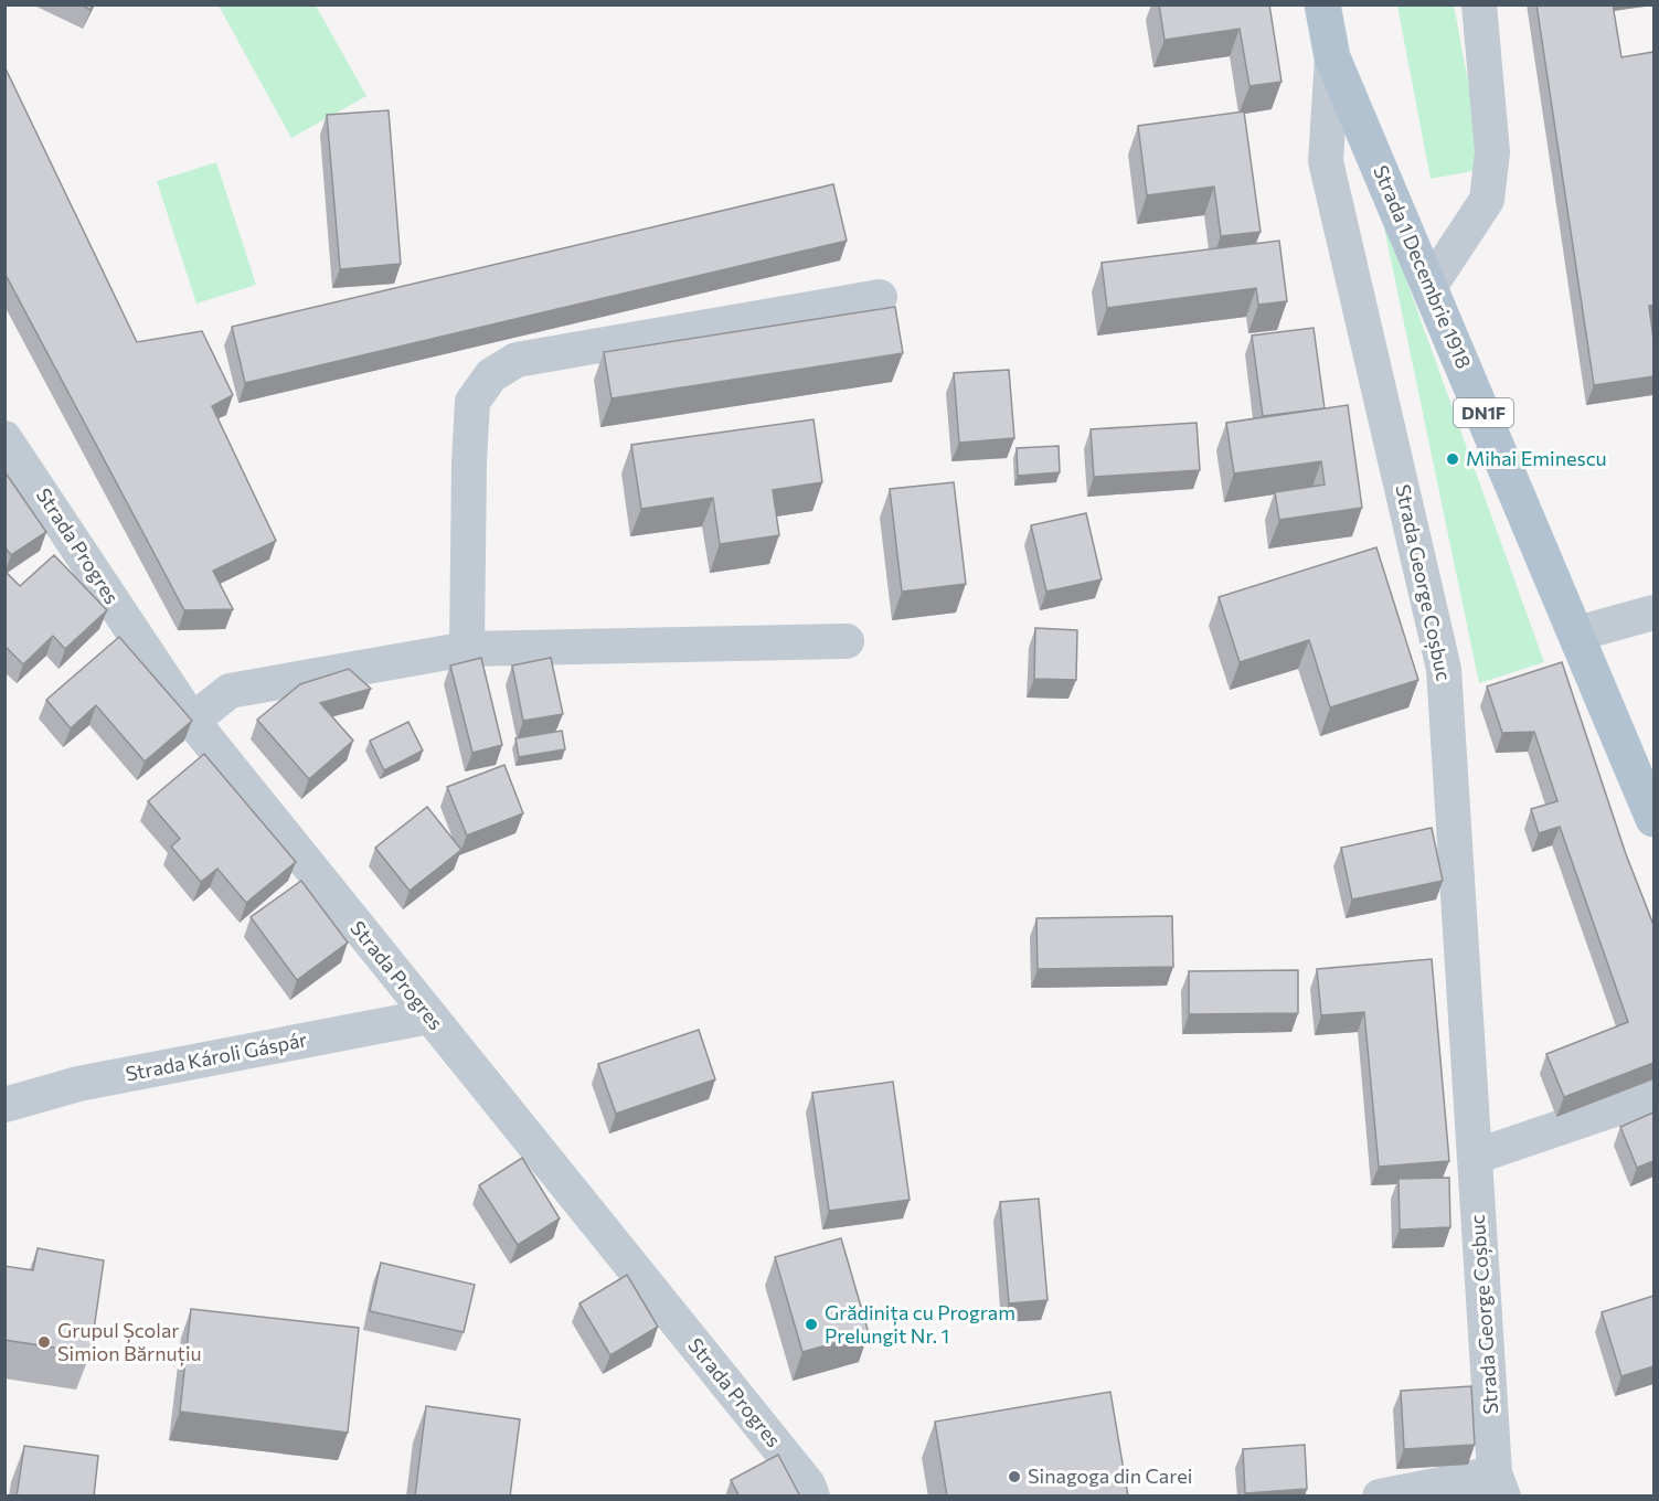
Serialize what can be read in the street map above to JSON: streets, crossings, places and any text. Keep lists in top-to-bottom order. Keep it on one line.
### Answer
{"streets":{"main road":["Strada 1 Decembrie 1918","DN1F"],"street":["Strada Progres","Strada George Coșbuc","Strada Károli Gáspár"]},"crossings":[["Strada 1 Decembrie 1918","Strada George Coșbuc"],["Strada Progres","Strada Károli Gáspár"]],"places":["Mihai Eminescu","Grădinița cu Program Prelungit Nr. 1","Grupul Școlar Simion Bărnuțiu","Sinagoga din Carei"]}
